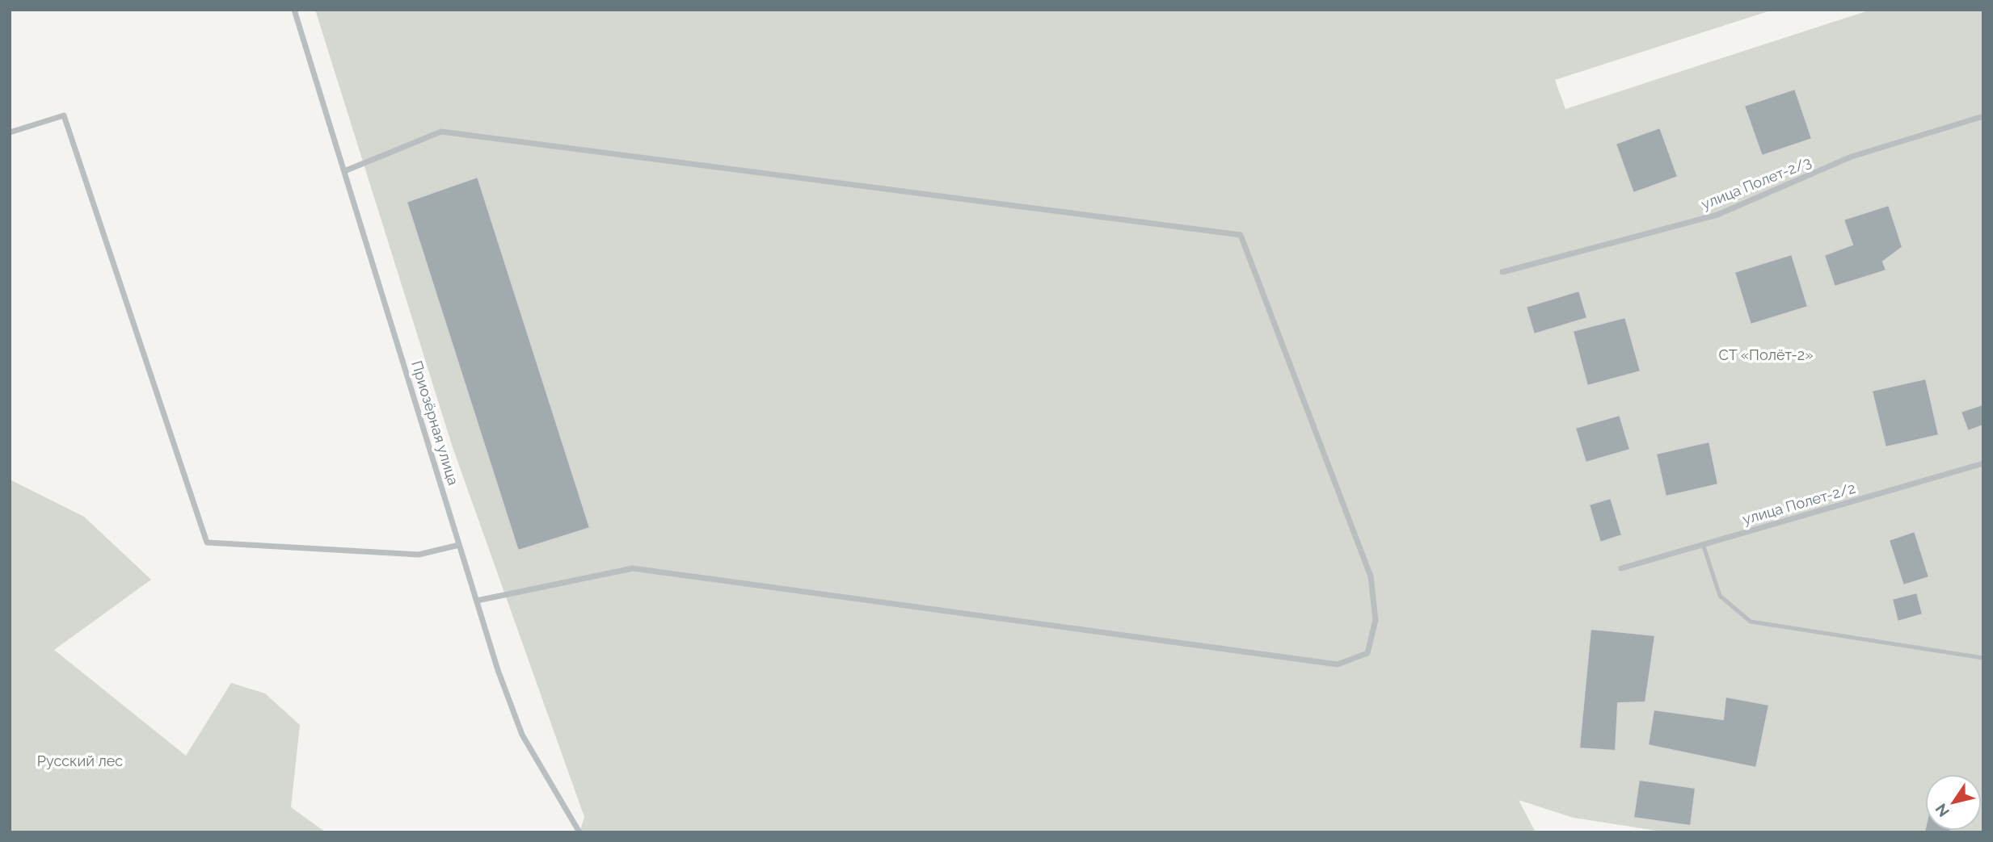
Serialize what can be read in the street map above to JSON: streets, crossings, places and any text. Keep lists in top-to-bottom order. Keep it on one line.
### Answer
{"streets":{"street":["улица Полет-2/3","Приозёрная улица","улица Полет-2/2"]},"parks":["СТ «Полёт-2»","Русский лес"],"north":"bottom left"}
